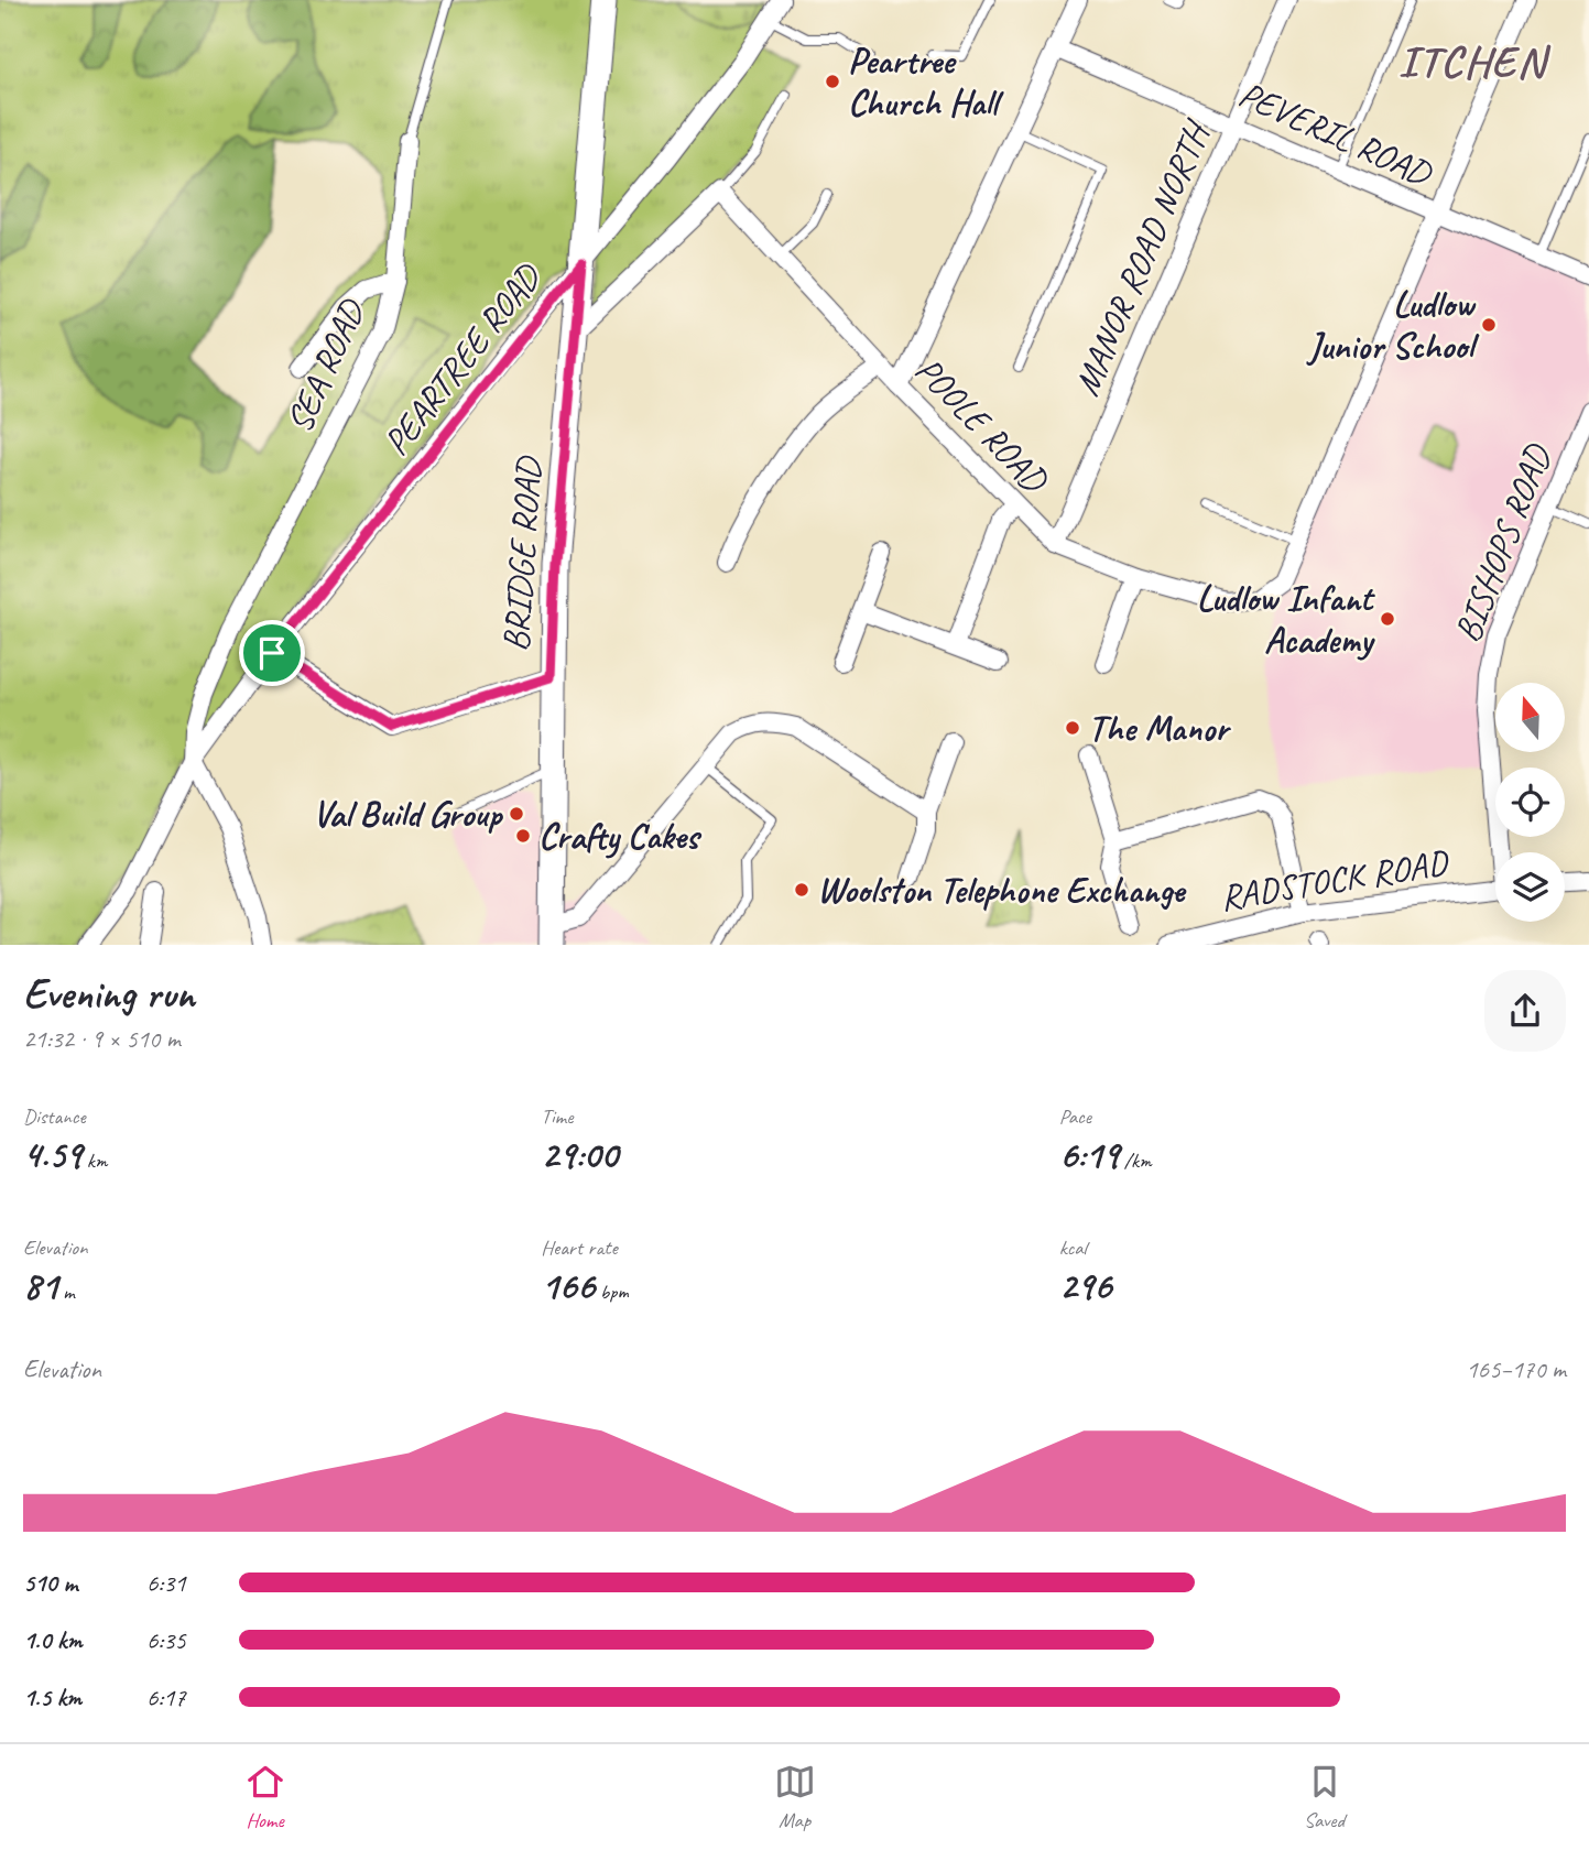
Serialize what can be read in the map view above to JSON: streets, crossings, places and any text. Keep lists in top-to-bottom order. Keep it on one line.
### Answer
{"streets":{"street":["PEVERIL ROAD","MANOR ROAD NORTH","PEARTREE ROAD","SEA ROAD","POOLE ROAD","BISHOPS ROAD","BRIDGE ROAD","RADSTOCK ROAD"]},"crossings":[["PEVERIL ROAD","MANOR ROAD NORTH"],["MANOR ROAD NORTH","POOLE ROAD"],["PEARTREE ROAD","SEA ROAD"],["PEARTREE ROAD","BRIDGE ROAD"]],"districts":["ITCHEN"],"places":["Peartree Church Hall","Ludlow Junior School","Ludlow Infant Academy","The Manor","Val Build Group","Crafty Cakes","Woolston Telephone Exchange"],"north":"top","page":{"heading":["Evening run","21:32 · 9 × 510 m"],"stats":[["Distance","4.59 km"],["Time","29:00"],["Pace","6:19 /km"],["Elevation","81 m"],["Heart rate","166 bpm"],["kcal","296"]],"chart":["Elevation","165–170 m"],"list":[{"name":"510 m","note":"6:31"},{"name":"1.0 km","note":"6:35"},{"name":"1.5 km","note":"6:17"}],"tabs":["Home","Map","Saved"]}}
